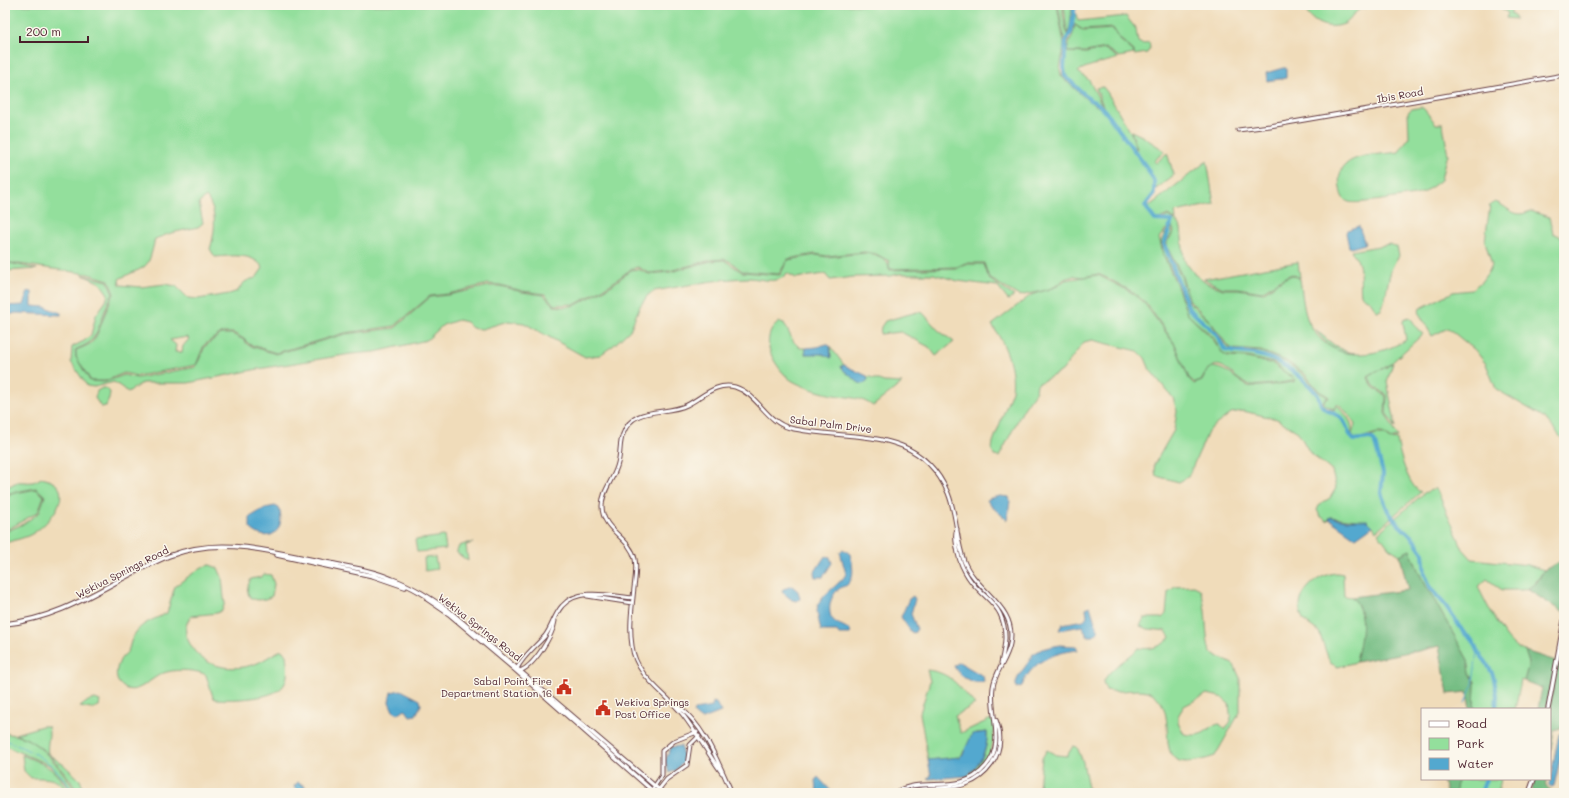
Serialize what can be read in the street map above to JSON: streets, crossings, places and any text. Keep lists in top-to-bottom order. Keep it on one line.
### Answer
{"streets":{"main road":["Wekiva Springs Road"],"street":["Ibis Road","Sabal Palm Drive"]},"places":{"public building":["Sabal Point Fire Department Station 16","Wekiva Springs Post Office"]},"legend":["Road","Park","Water"],"scale_bar":"200 m"}
